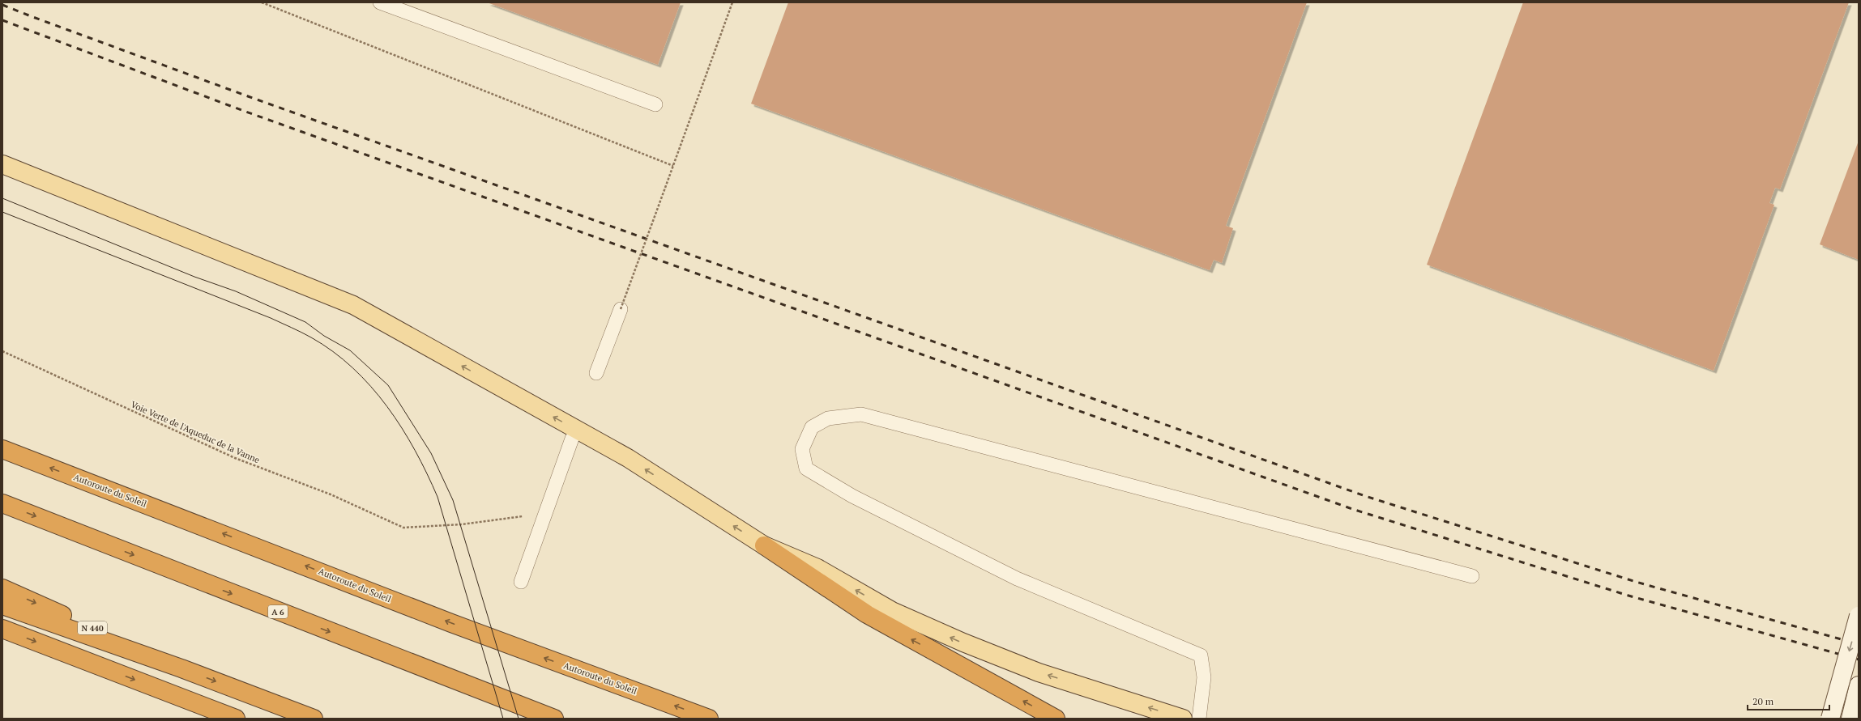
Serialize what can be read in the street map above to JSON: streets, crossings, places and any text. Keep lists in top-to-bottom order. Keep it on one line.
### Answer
{"streets":{"highway":["Autoroute du Soleil","A 6","N 440"],"path":["Voie Verte de l'Aqueduc de la Vanne"]},"scale_bar":"20 m"}
